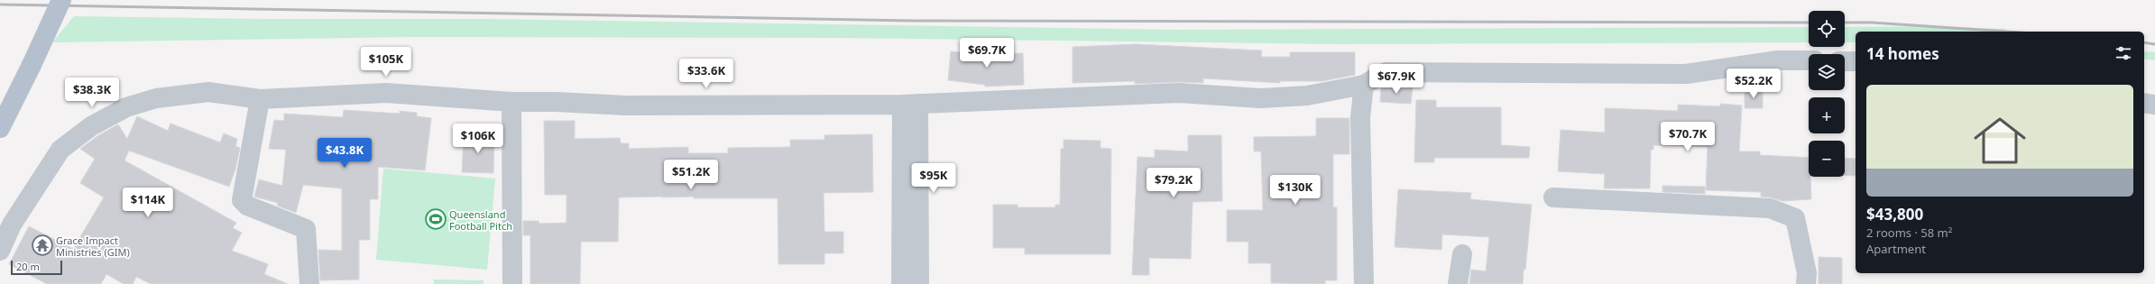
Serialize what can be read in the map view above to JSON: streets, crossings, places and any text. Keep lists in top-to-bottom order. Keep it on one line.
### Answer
{"places":{"sports":["Queensland Football Pitch"],"temple":["Grace Impact Ministries (GIM)"]},"scale_bar":"20 m","page":{"map_buttons":["+","−"],"heading":"14 homes","price":["$69.7K","$105K","$33.6K","$67.9K","$52.2K","$38.3K","$70.7K","$106K","$43.8K","$51.2K","$95K","$79.2K","$130K","$114K"],"list":[{"name":"$43,800","note":"2 rooms · 58 m² · Apartment"}],"scale":"20 m"}}
